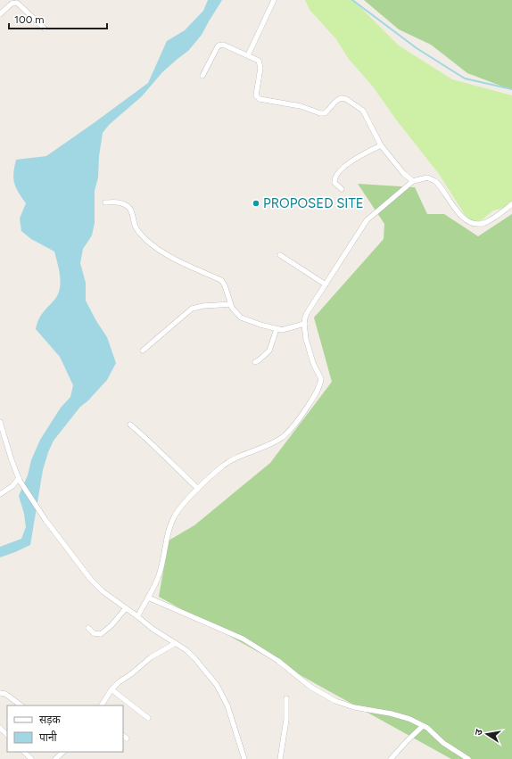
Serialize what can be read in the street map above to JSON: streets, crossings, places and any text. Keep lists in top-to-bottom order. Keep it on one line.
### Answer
{"places":["PROPOSED SITE"],"legend":["सड़क","पानी"],"scale_bar":"100 m","north":"left"}
